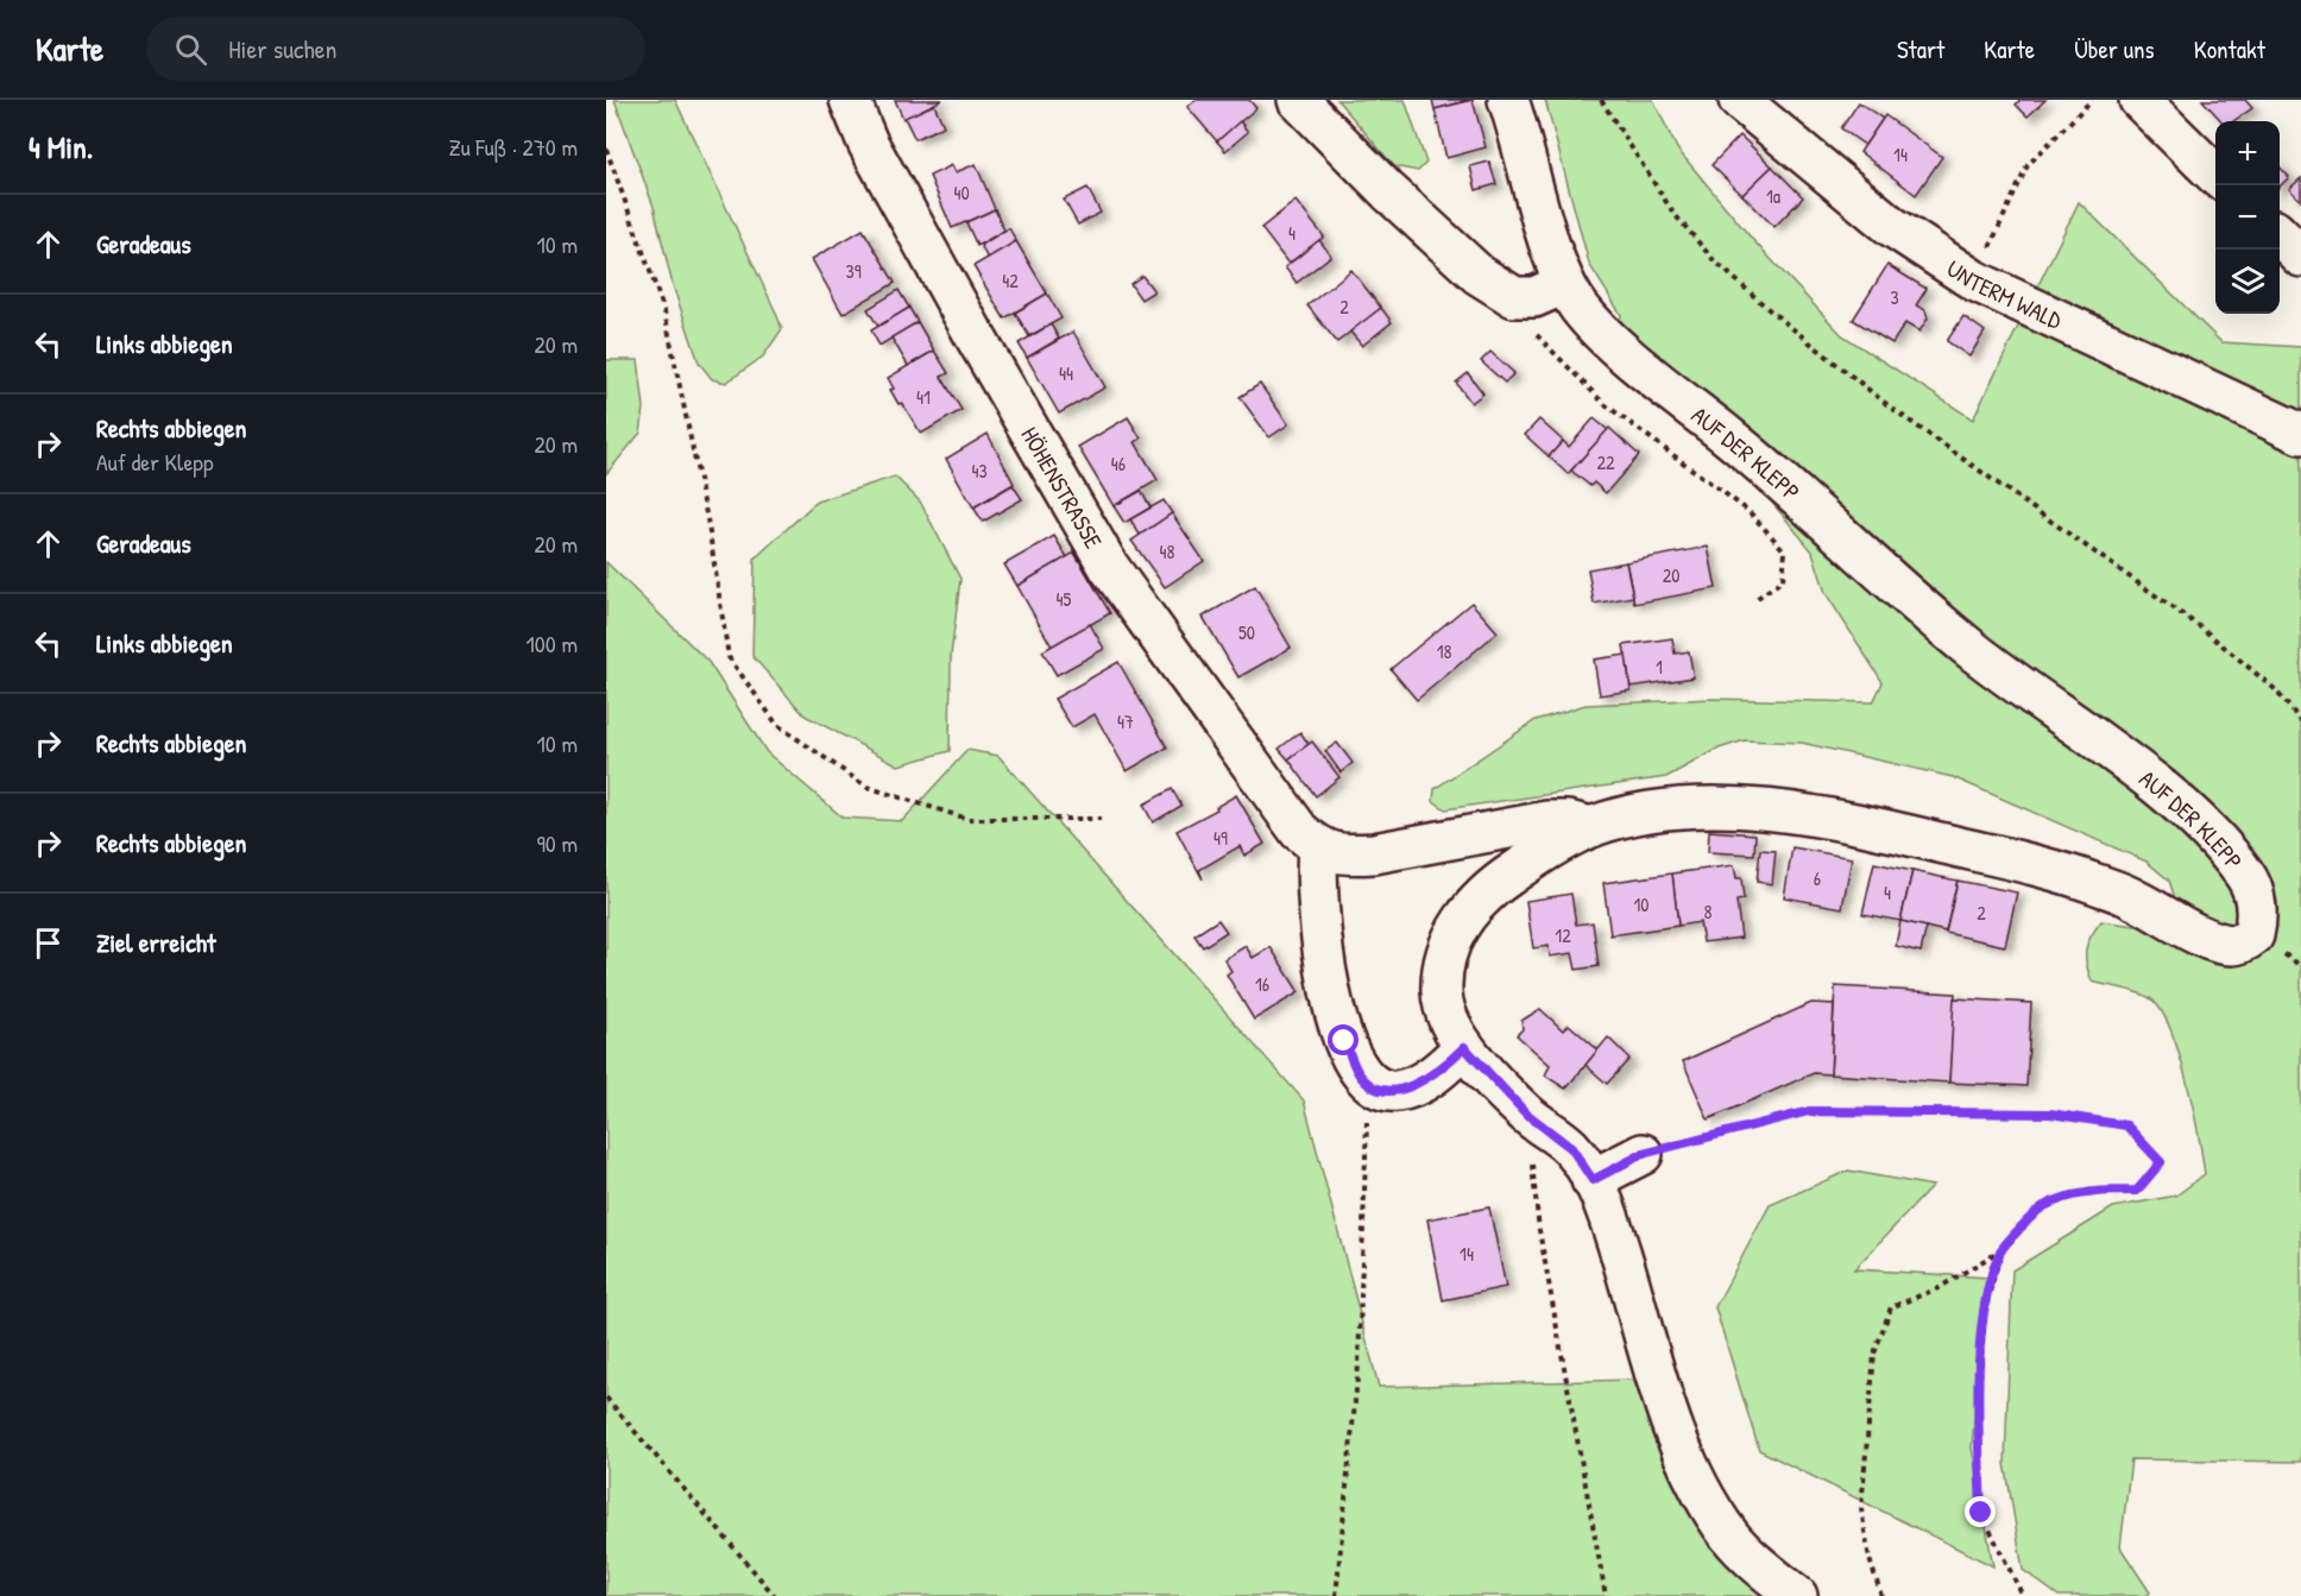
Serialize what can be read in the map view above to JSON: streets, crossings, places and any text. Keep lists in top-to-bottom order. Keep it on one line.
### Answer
{"streets":{"street":["UNTERM WALD","AUF DER KLEPP","HÖHENSTRASSE"]},"crossings":[["AUF DER KLEPP","HÖHENSTRASSE"]],"house_numbers":["14","40","1a","4","39","42","3","2","44","41","22","46","43","48","20","45","50","18","1","47","49","6","4","10","8","2","12","16","14"],"page":{"header":"Karte","search":"Hier suchen","nav":["Start","Karte","Über uns","Kontakt"],"heading":["4 Min.","Zu Fuß · 270 m"],"map_buttons":["+","−"],"list":[["Geradeaus","10 m"],["Links abbiegen","20 m"],["Rechts abbiegen","Auf der Klepp","20 m"],["Geradeaus","20 m"],["Links abbiegen","100 m"],["Rechts abbiegen","10 m"],["Rechts abbiegen","90 m"],"Ziel erreicht"]}}
